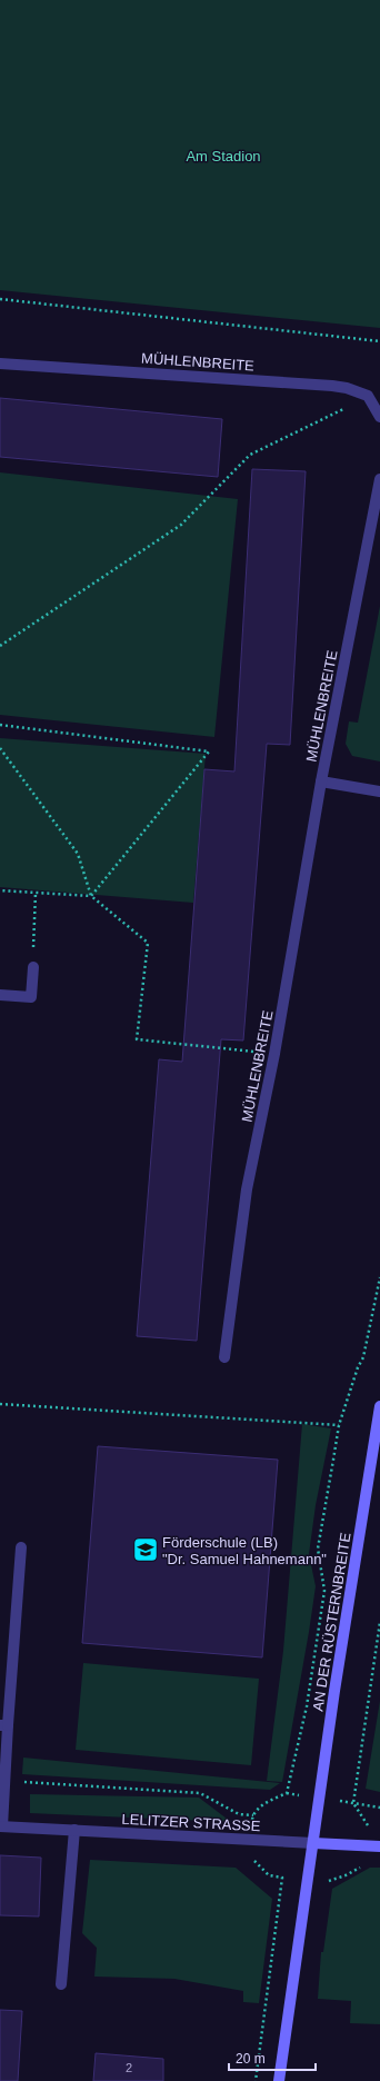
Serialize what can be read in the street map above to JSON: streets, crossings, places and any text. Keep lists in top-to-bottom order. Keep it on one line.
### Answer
{"streets":{"main road":["AN DER RÜSTERNBREITE","LELITZER STRASSE"],"street":["MÜHLENBREITE"]},"crossings":[["AN DER RÜSTERNBREITE","LELITZER STRASSE"]],"parks":["Am Stadion"],"places":{"school or university":["Förderschule (LB) \"Dr. Samuel Hahnemann\""]},"house_numbers":["2"],"scale_bar":"20 m"}
